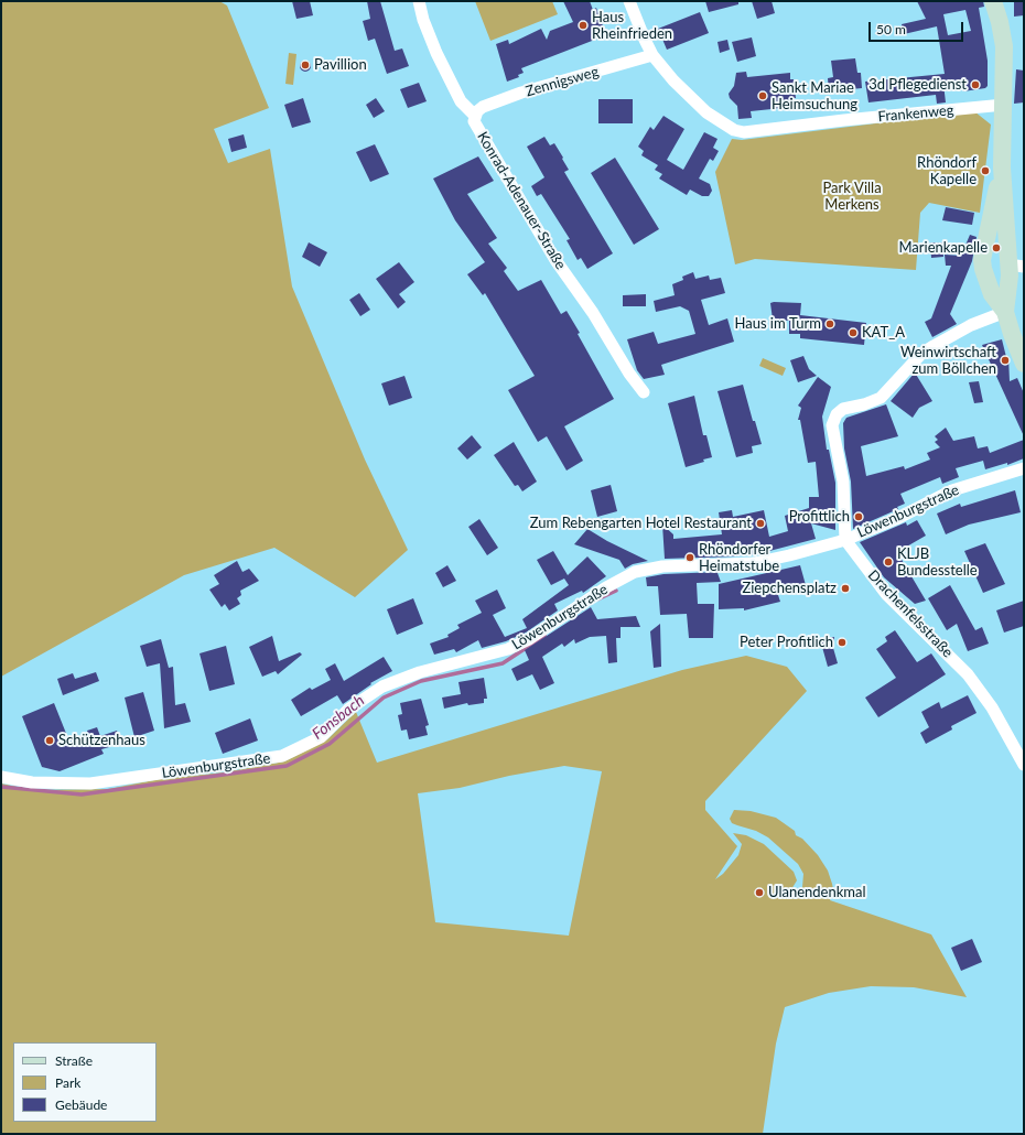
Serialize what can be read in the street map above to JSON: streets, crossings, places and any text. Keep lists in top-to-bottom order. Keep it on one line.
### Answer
{"streets":{"street":["Zennigsweg","Frankenweg","Konrad-Adenauer-Straße","Löwenburgstraße","Drachenfelsstraße"]},"crossings":[["Zennigsweg","Frankenweg"],["Zennigsweg","Konrad-Adenauer-Straße"],["Löwenburgstraße","Drachenfelsstraße"]],"water":["Fonsbach"],"parks":["Park Villa Merkens"],"places":["Haus Rheinfrieden","Pavillion","3d Pflegedienst","Sankt Mariae Heimsuchung","Rhöndorf Kapelle","Marienkapelle","Haus im Turm","KAT_A","Weinwirtschaft zum Böllchen","Profittlich","Zum Rebengarten Hotel Restaurant","Rhöndorfer Heimatstube","KLJB Bundesstelle","Ziepchensplatz","Peter Profitlich","Schützenhaus","Ulanendenkmal"],"legend":["Straße","Park","Gebäude"],"scale_bar":"50 m"}
